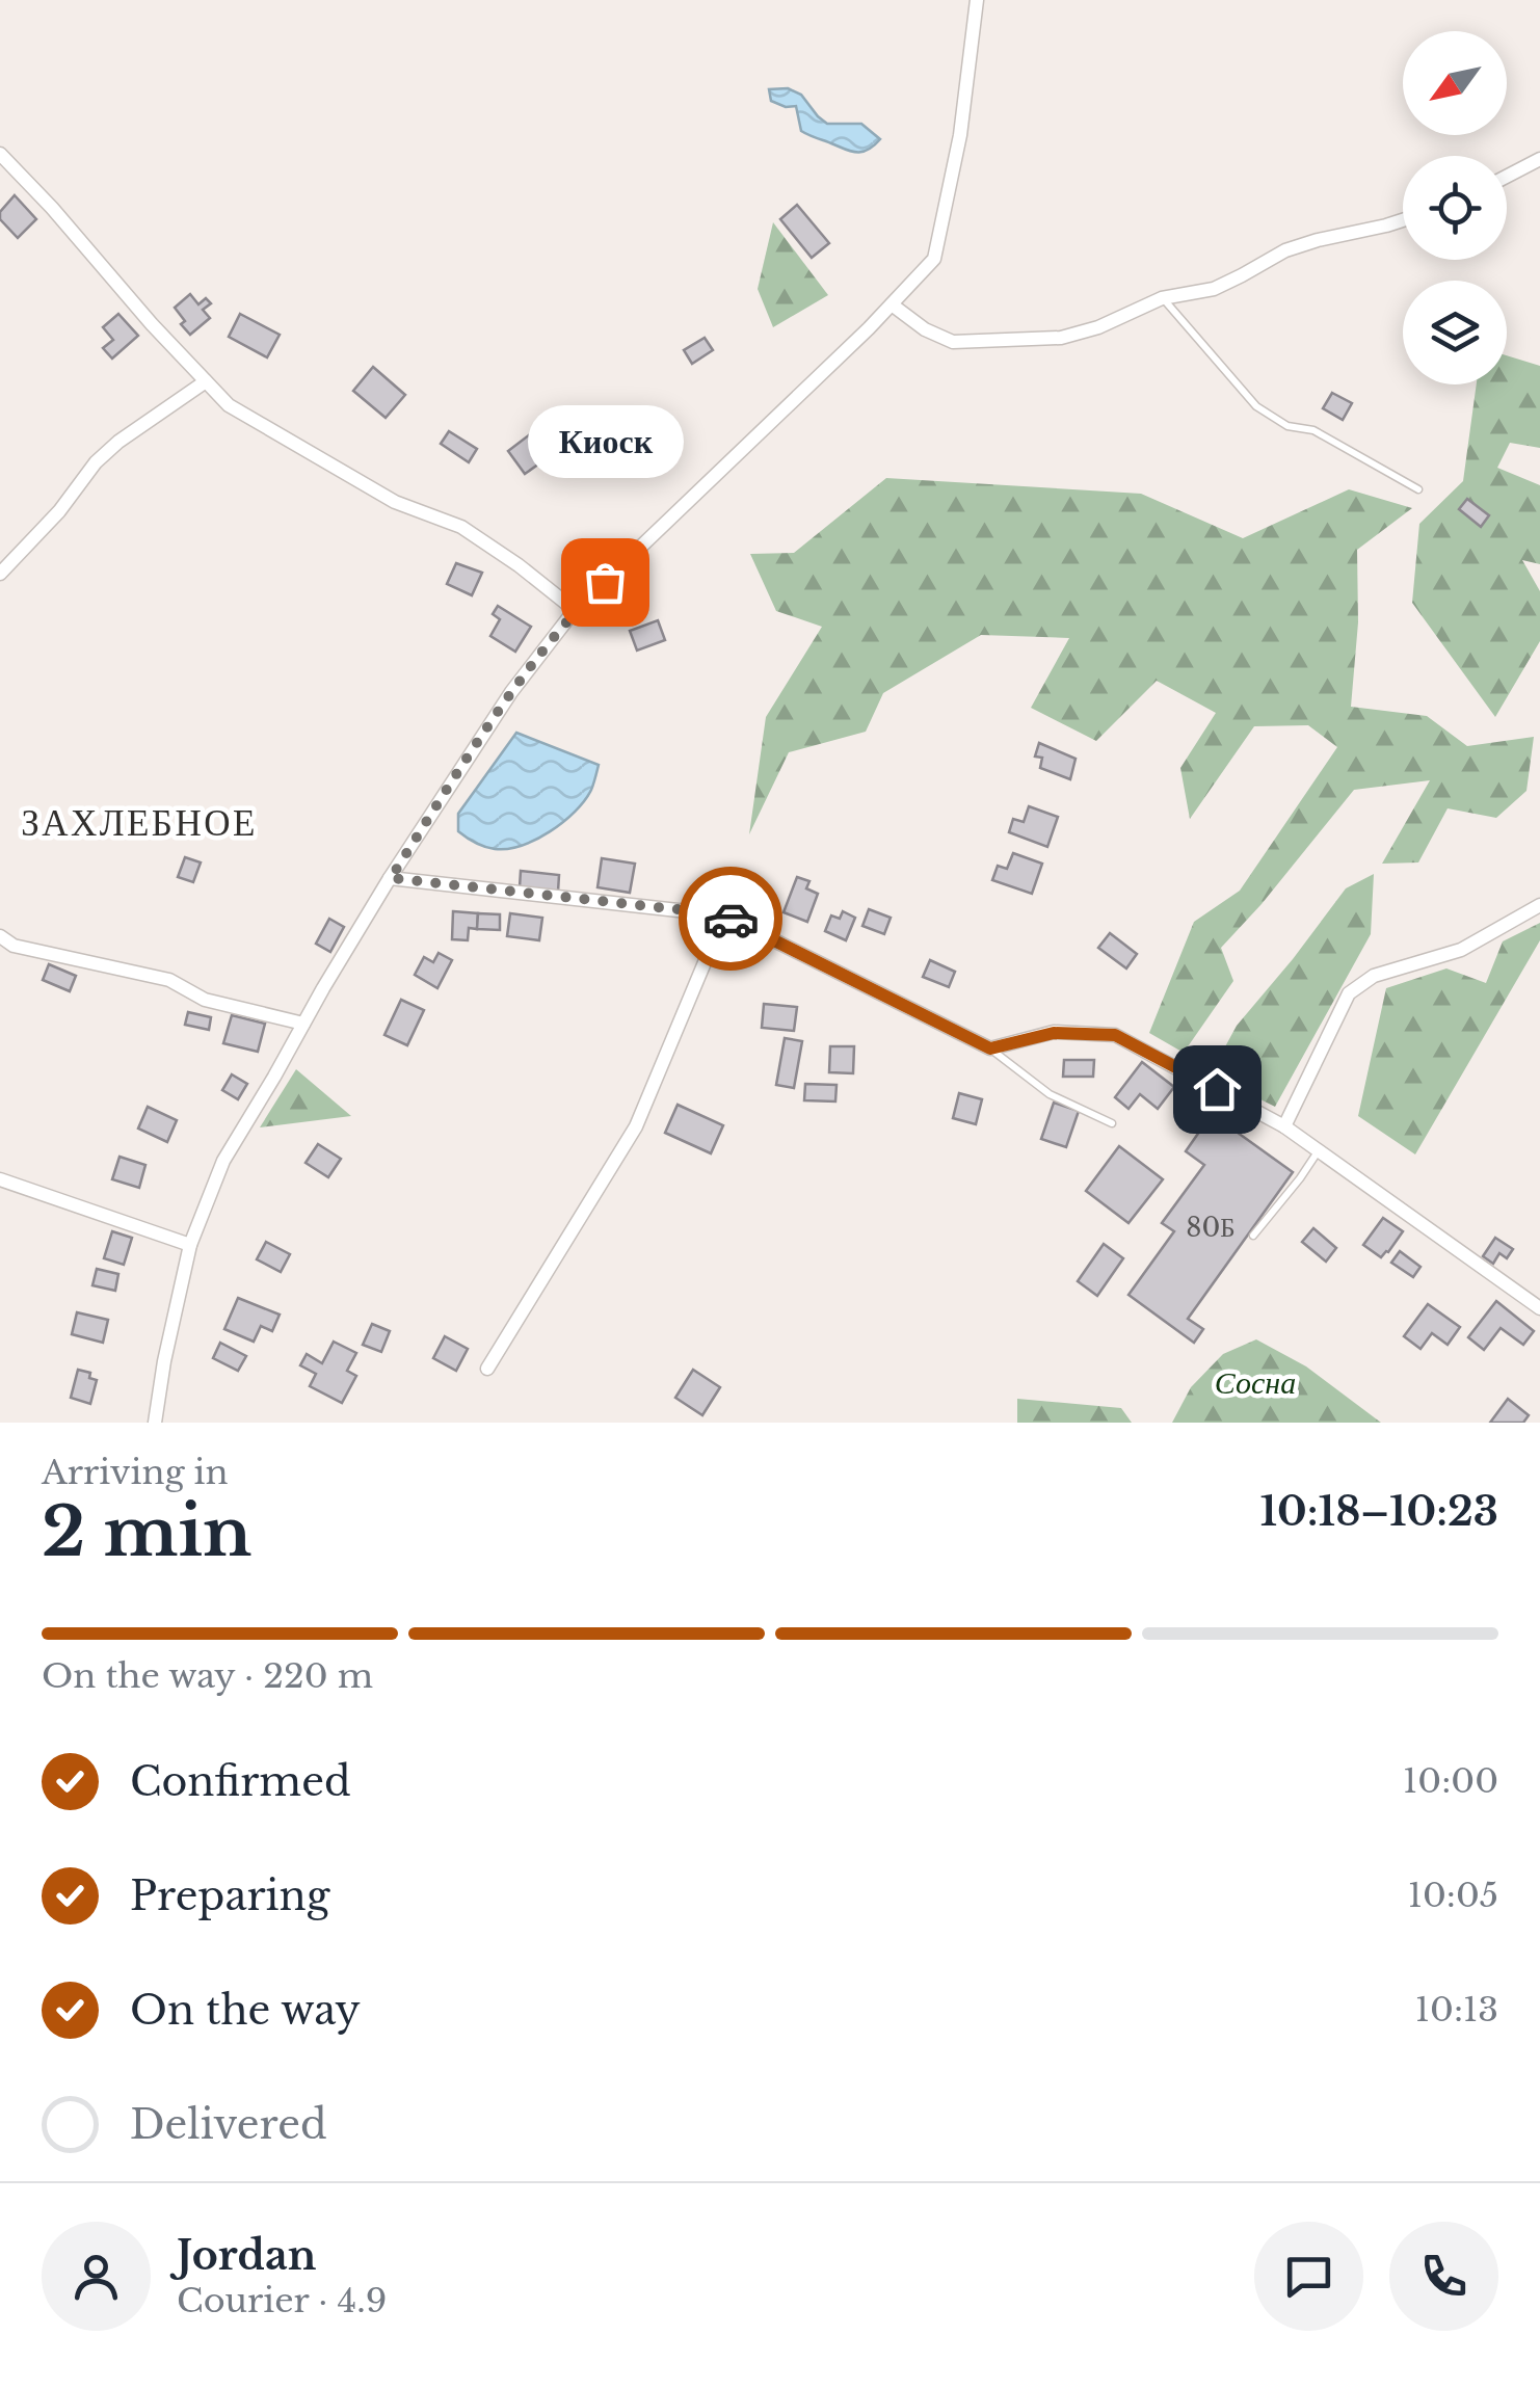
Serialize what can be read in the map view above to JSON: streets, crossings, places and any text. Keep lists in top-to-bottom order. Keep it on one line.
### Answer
{"districts":["ЗАХЛЕБНОЕ"],"parks":["Сосна"],"places":["Киоск"],"house_numbers":["80Б"],"north":"bottom left","page":{"bubble":"Киоск","heading":["2 min","Arriving in","10:18–10:23"],"panel":["Jordan","Courier · 4.9"],"bar":"On the way · 220 m","list":[["Confirmed","10:00"],["Preparing","10:05"],["On the way","10:13"],"Delivered"]}}
